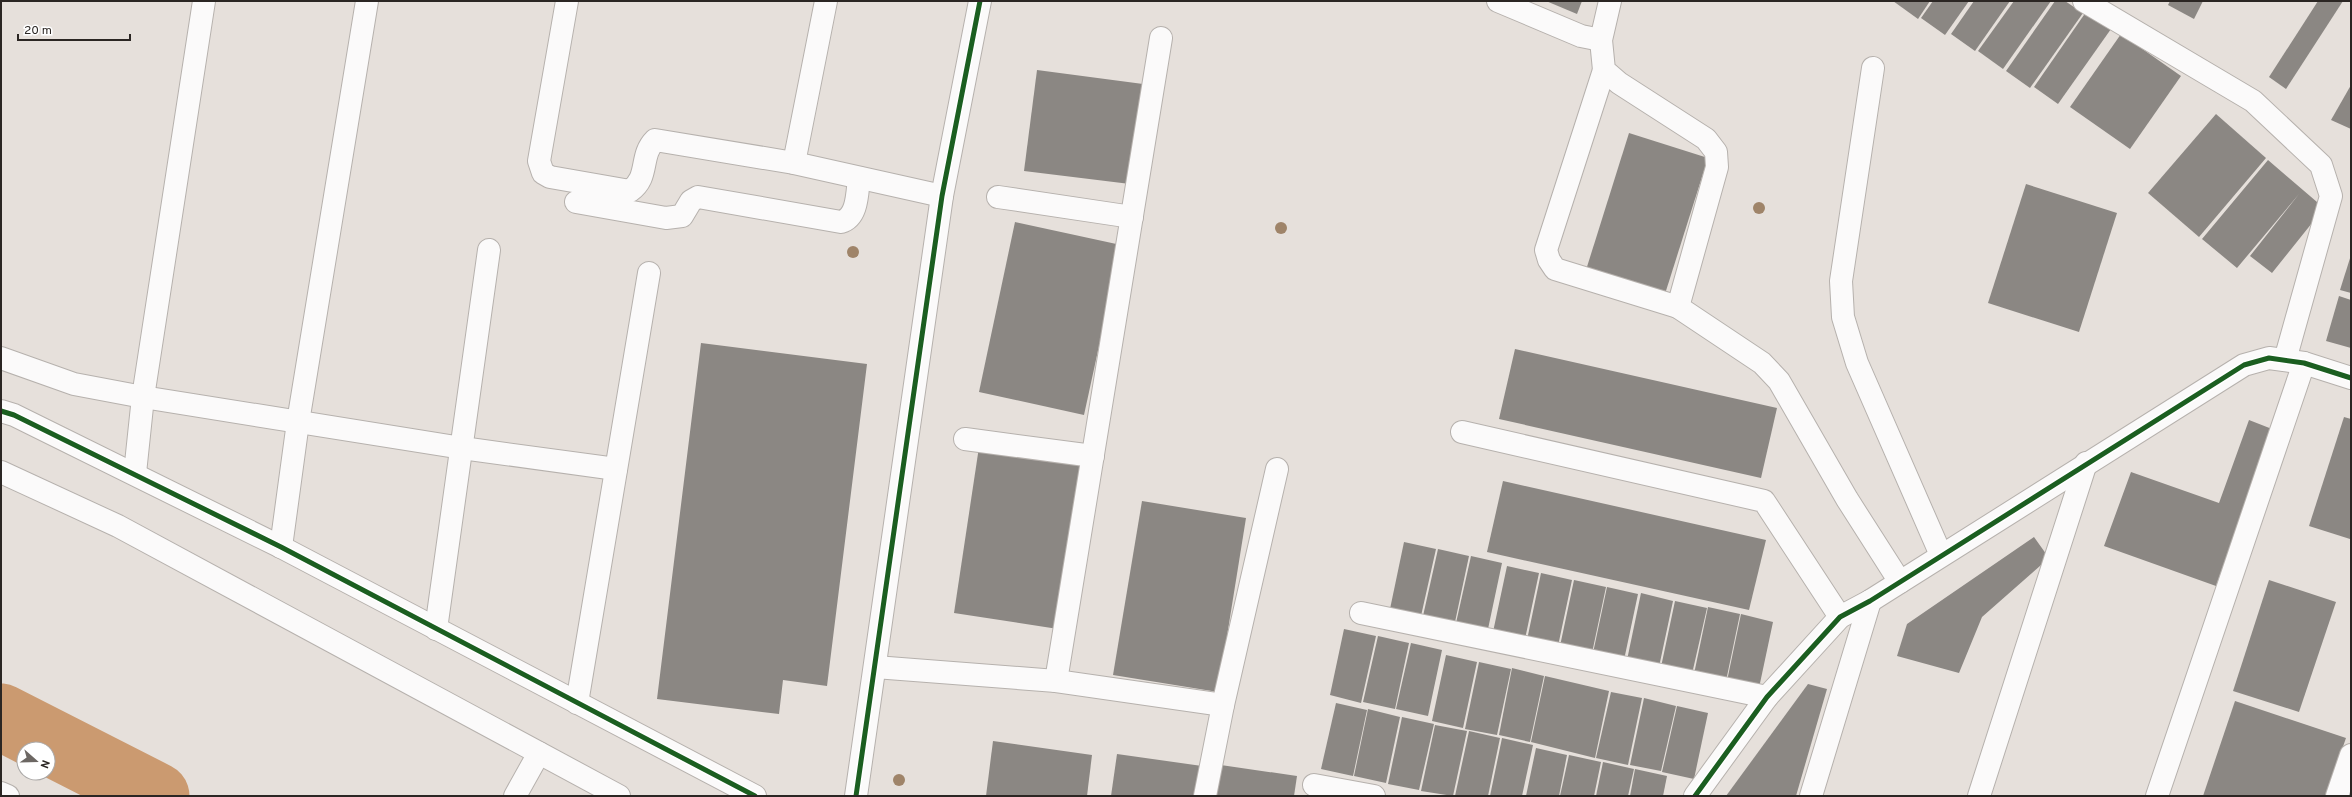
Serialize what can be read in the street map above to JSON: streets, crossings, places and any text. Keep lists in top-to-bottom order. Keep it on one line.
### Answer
{"scale_bar":"20 m","north":"right"}
